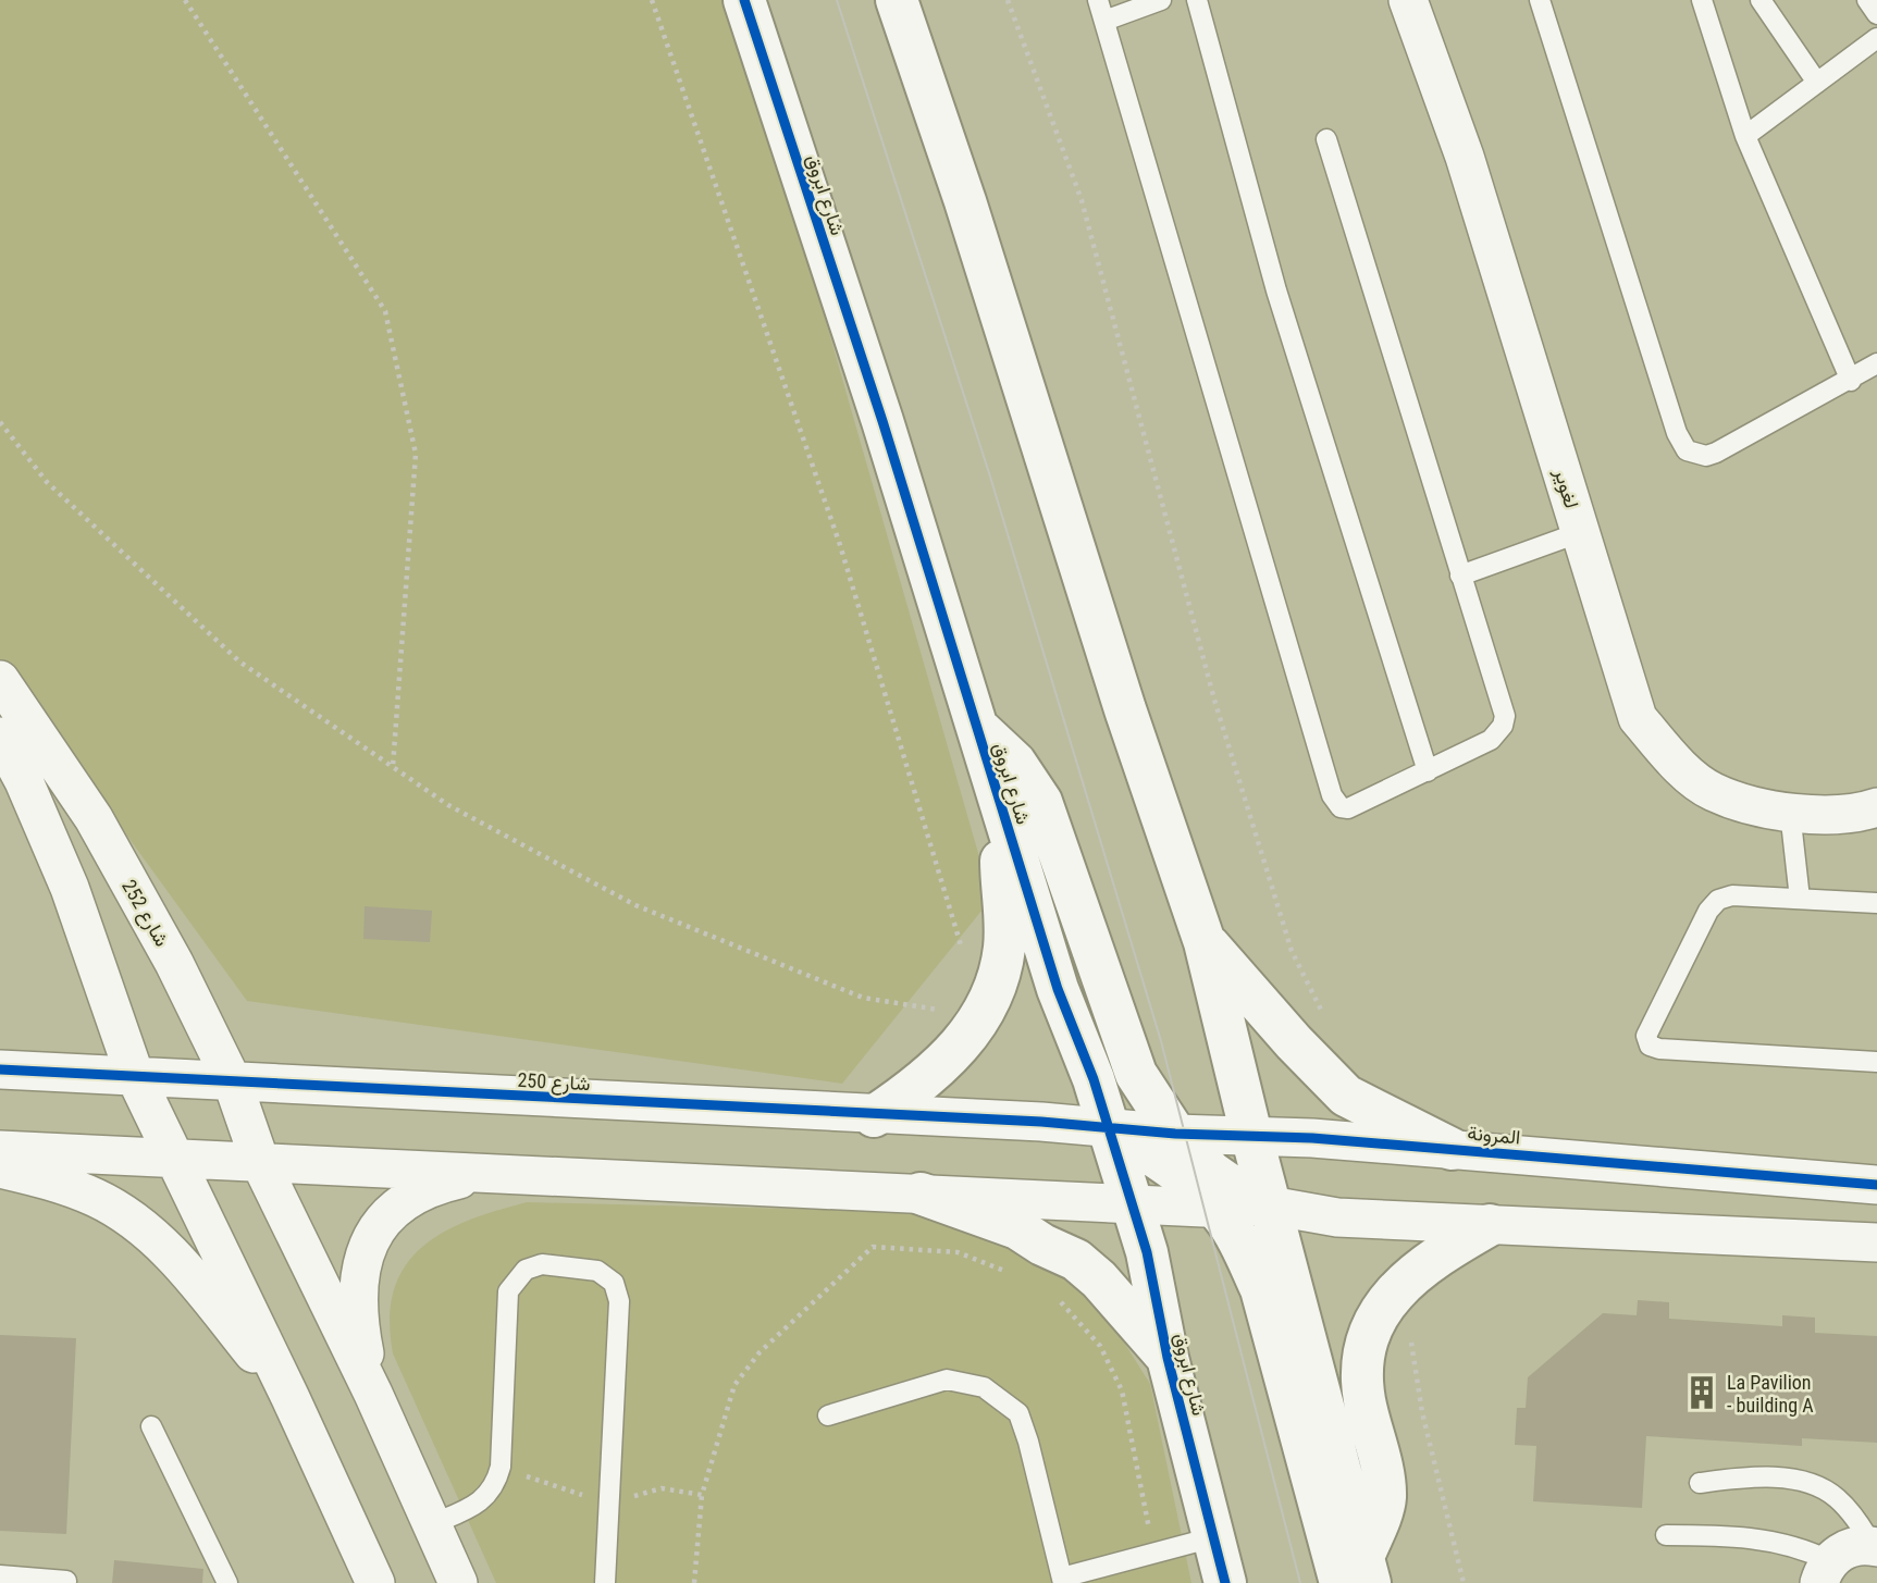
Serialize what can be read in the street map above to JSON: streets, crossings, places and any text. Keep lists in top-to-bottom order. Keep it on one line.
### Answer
{"streets":{"street":["شارع ابروق","لغوير","شارع 252","شارع 250","المرونة"]},"crossings":[["شارع ابروق","شارع 250"],["شارع ابروق","المرونة"],["شارع 252","شارع 250"],["شارع 250","المرونة"]],"places":{"building":["La Pavilion - building A"]}}
